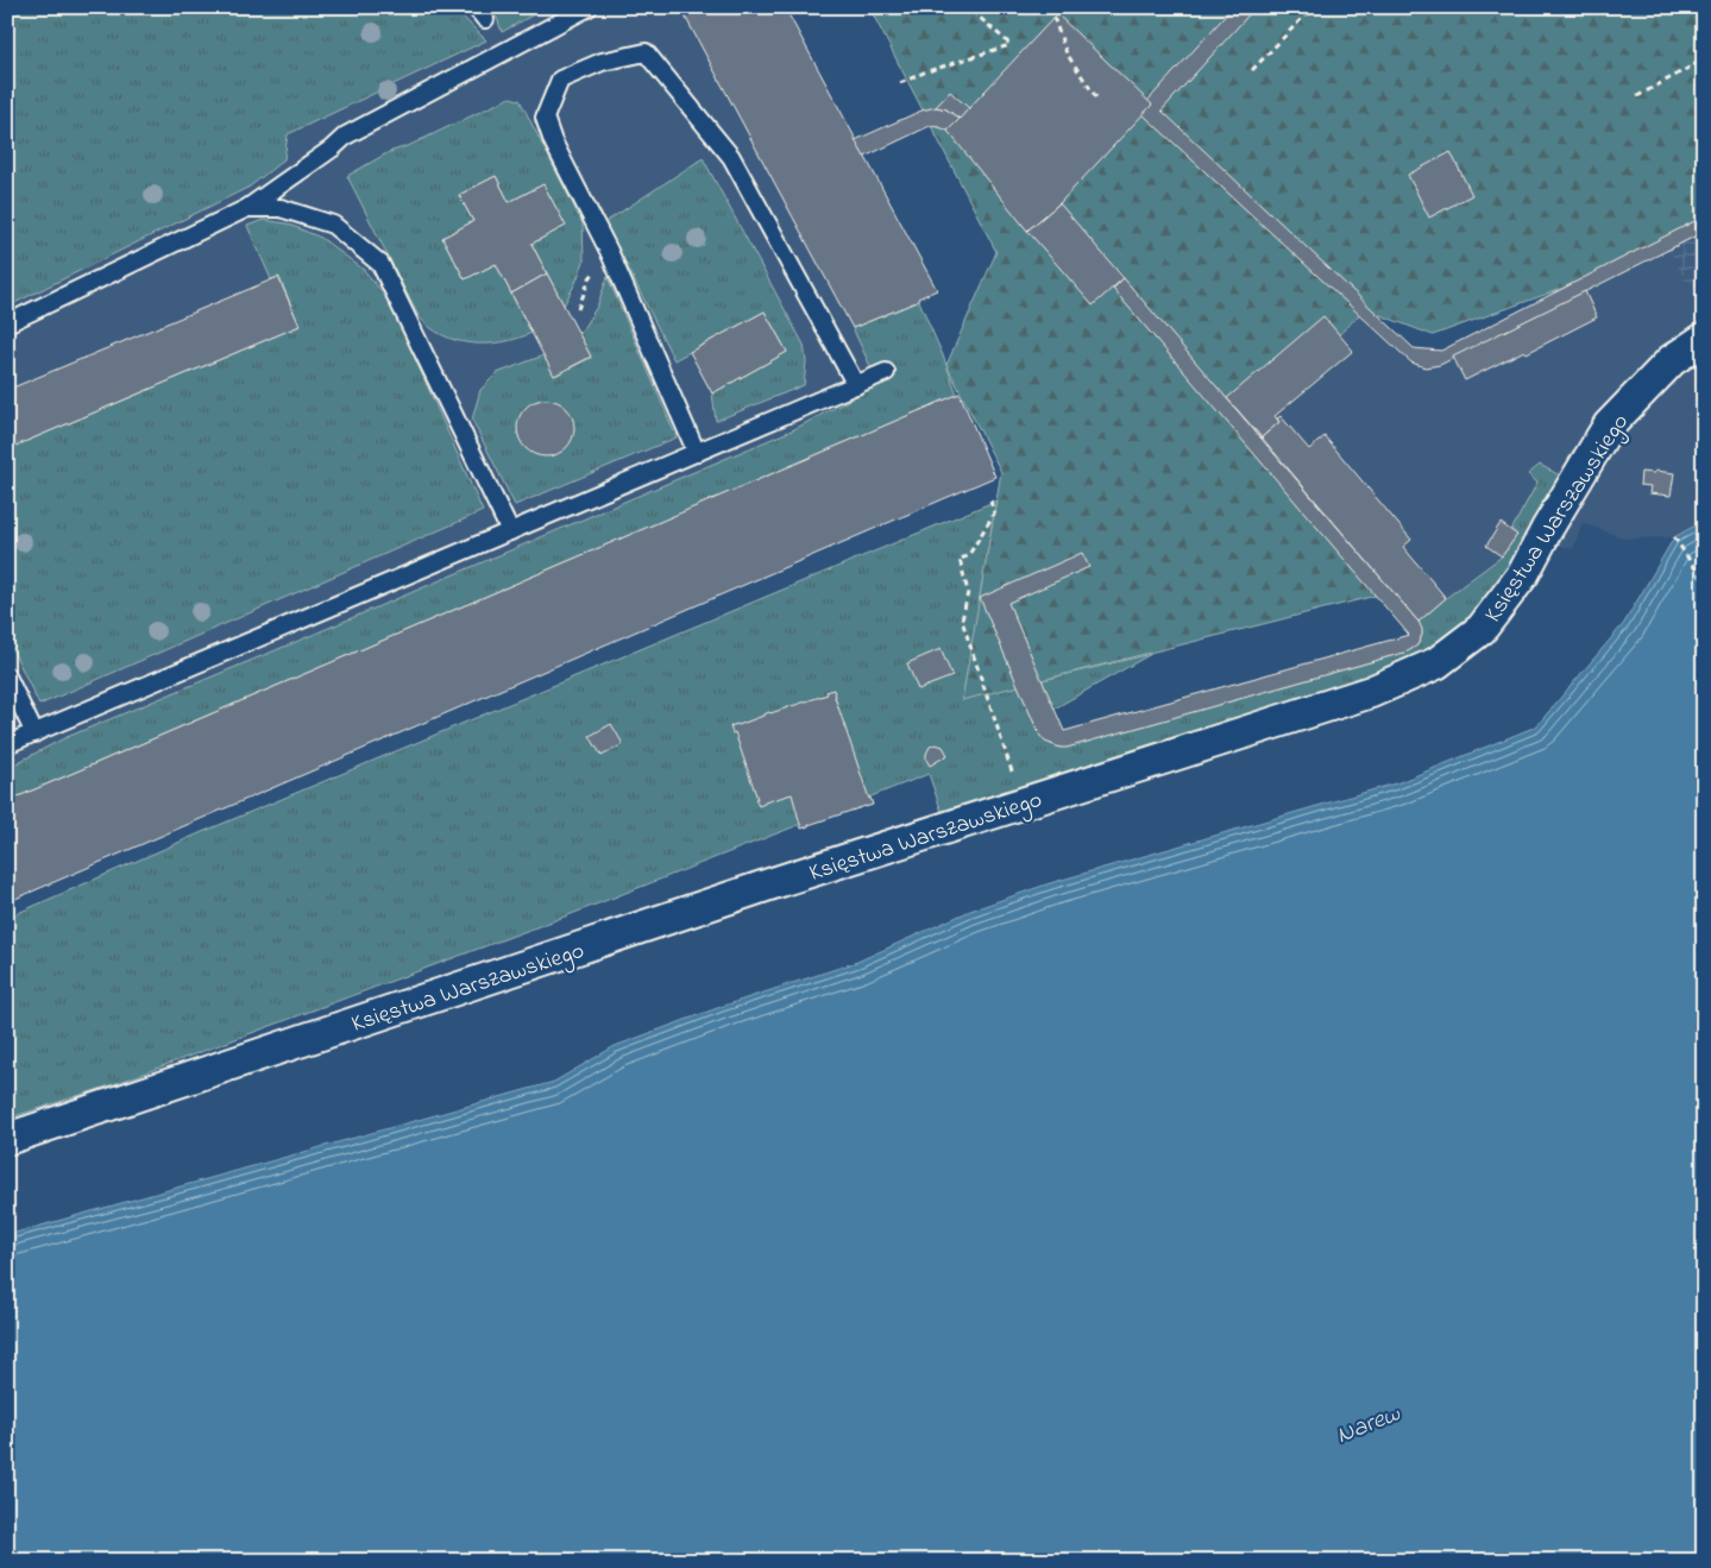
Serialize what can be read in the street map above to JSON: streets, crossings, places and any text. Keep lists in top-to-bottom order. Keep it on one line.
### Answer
{"streets":{"street":["Księstwa Warszawskiego"]},"water":["Narew"]}
